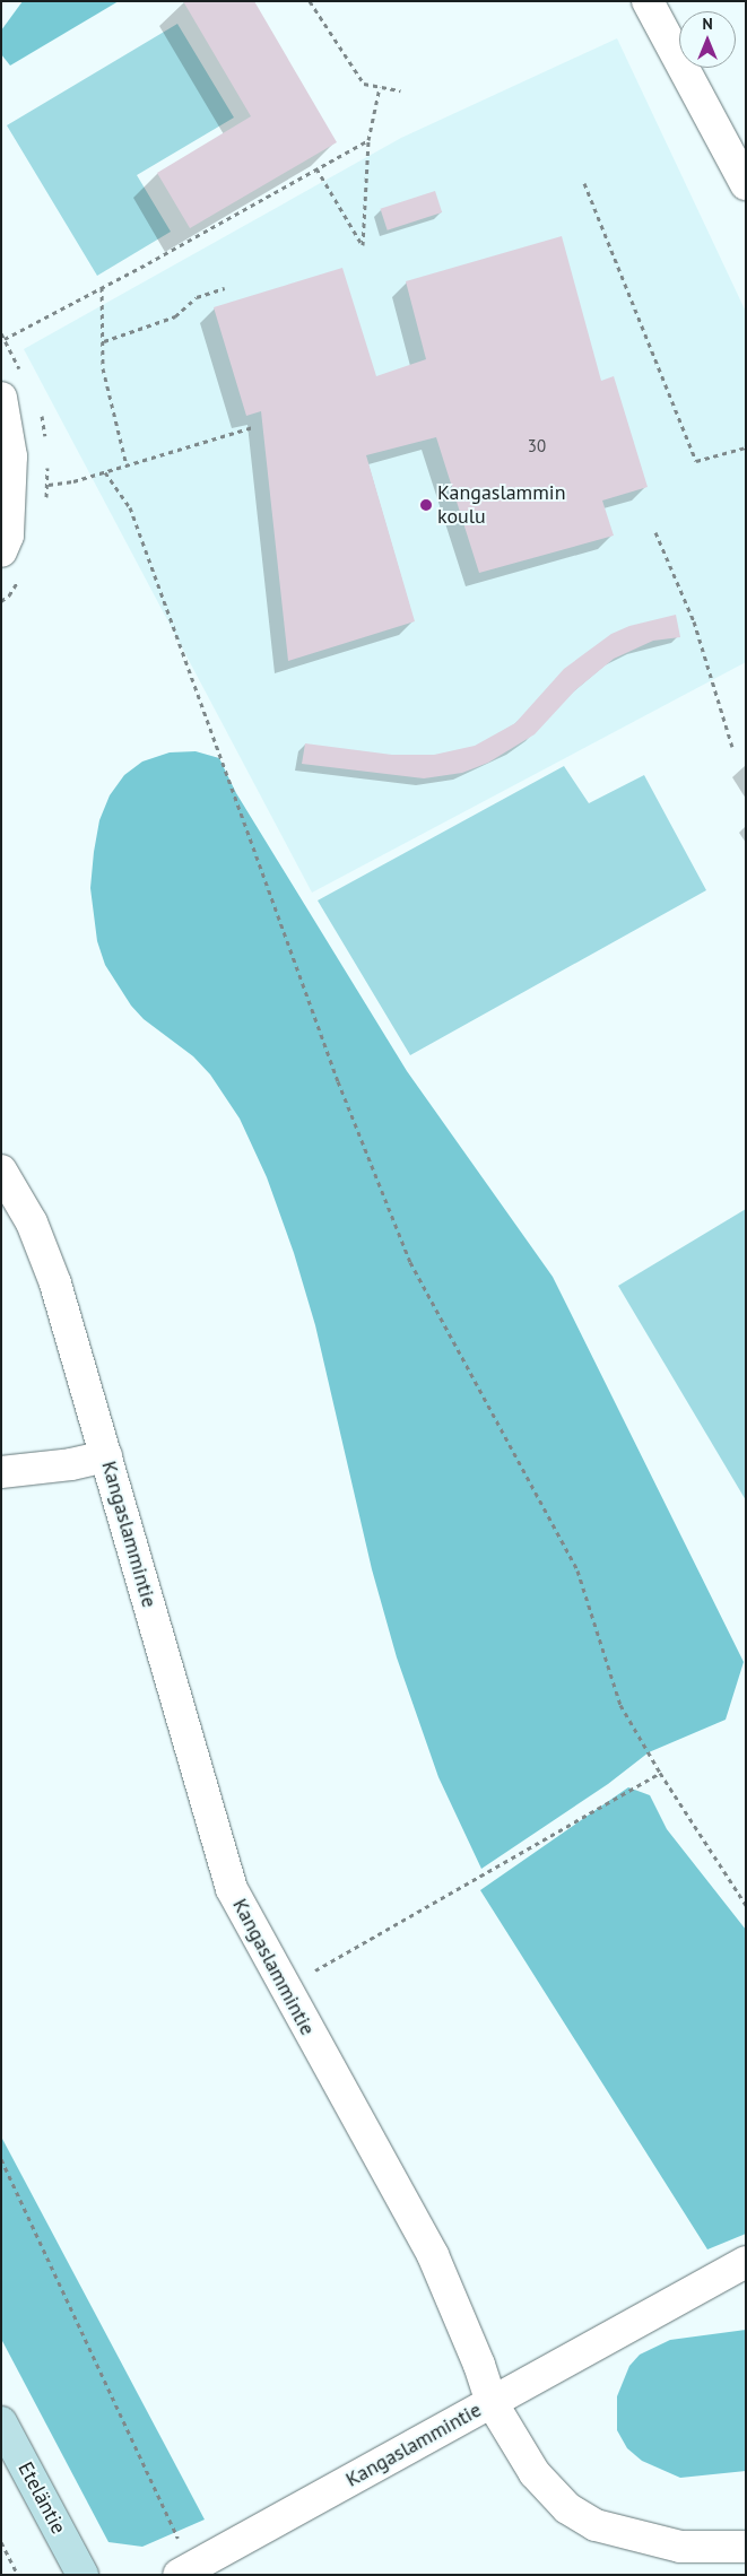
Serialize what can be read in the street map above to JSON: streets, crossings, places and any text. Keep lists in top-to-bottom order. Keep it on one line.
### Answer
{"streets":{"street":["Kangaslammintie","Eteläntie"]},"places":["Kangaslammin koulu"],"house_numbers":["30"],"north":"top"}
